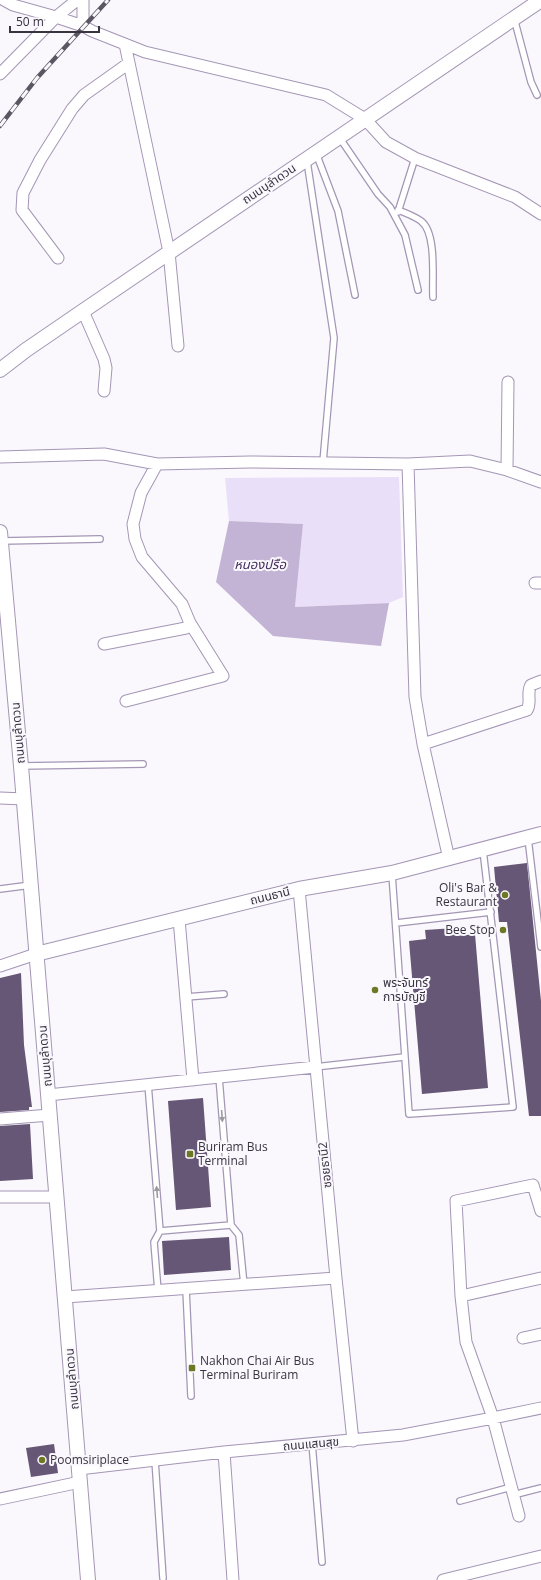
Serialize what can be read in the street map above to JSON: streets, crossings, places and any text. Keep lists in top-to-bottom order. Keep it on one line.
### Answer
{"streets":{"street":["ถนนบุลำดวน","ถนนธานี","ซอยธานี2","ถนนแสนสุข"]},"crossings":[["ถนนบุลำดวน","ถนนธานี"],["ถนนบุลำดวน","ถนนแสนสุข"],["ถนนธานี","ซอยธานี2"],["ซอยธานี2","ถนนแสนสุข"]],"water":["หนองปรือ"],"places":{"other":["Oli's Bar & Restaurant","Bee Stop","พระจันทร์ การบัญชี","Poomsiriplace"],"transit":["Buriram Bus Terminal","Nakhon Chai Air Bus Terminal Buriram"]},"scale_bar":"50 m"}
